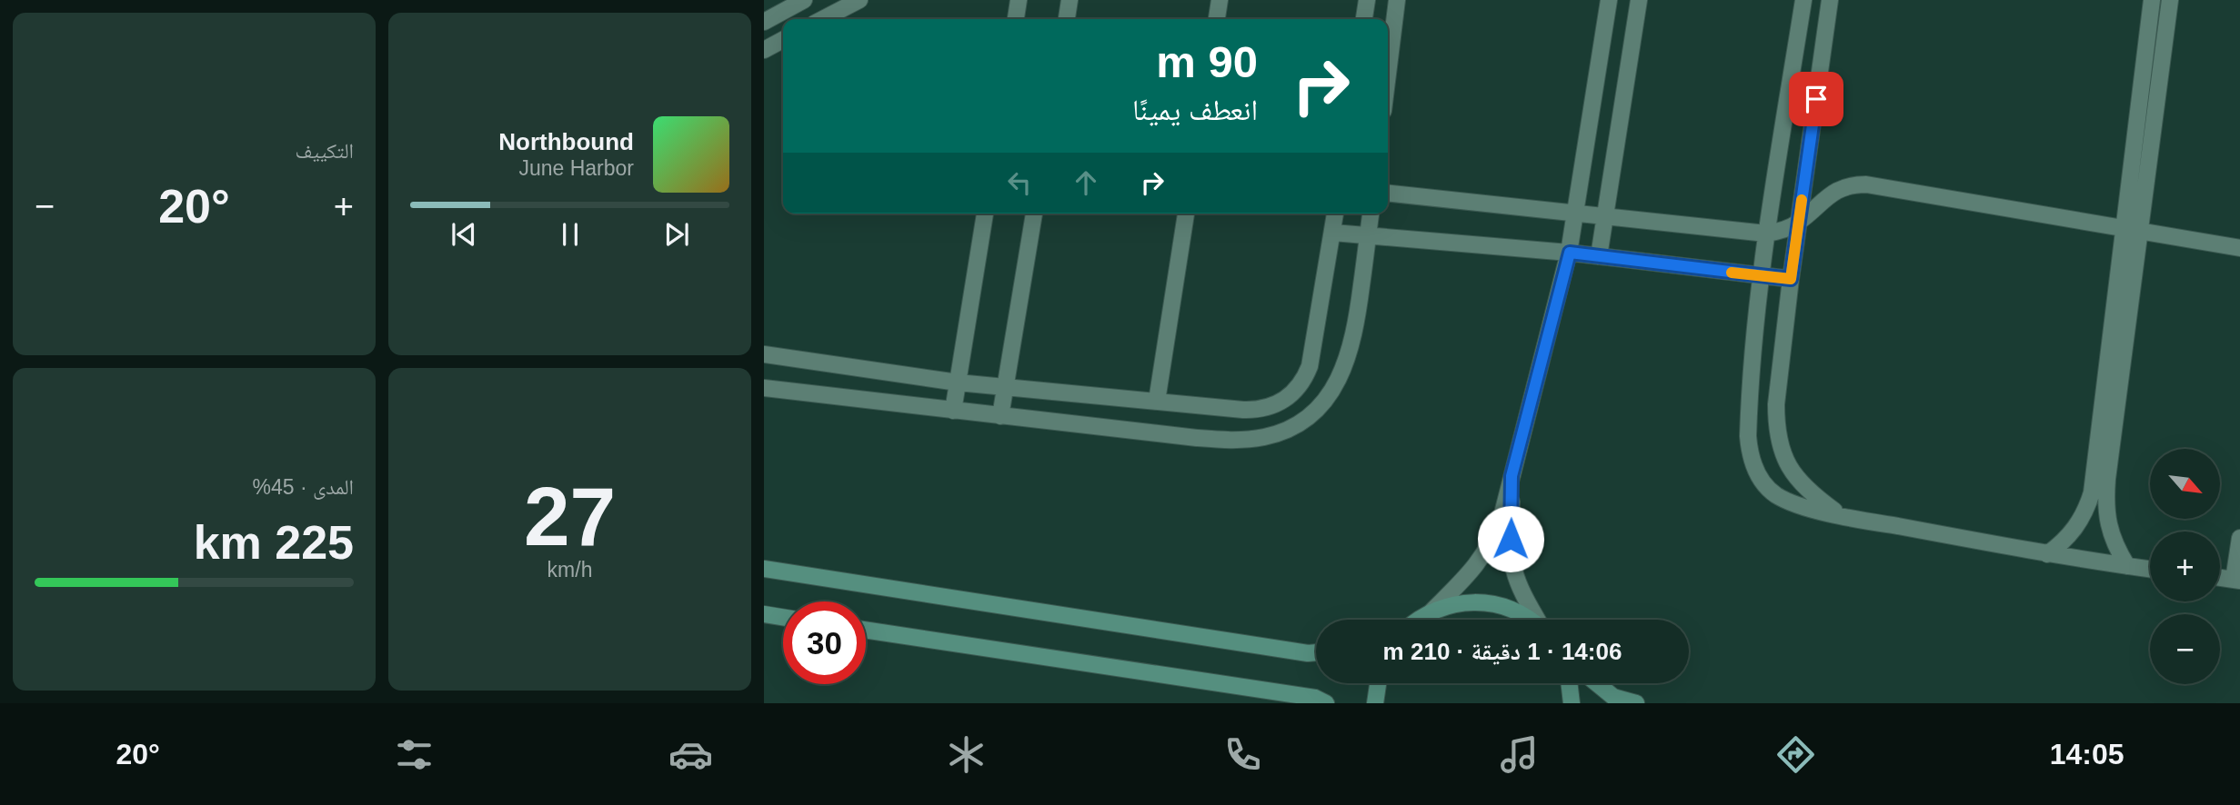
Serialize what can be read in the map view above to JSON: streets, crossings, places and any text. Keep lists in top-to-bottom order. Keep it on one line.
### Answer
{"north":"bottom right","page":{"tile":["التكييف",["27","km/h"],["المدى · 45%","225 km"]],"turn":["90 m","انعطف يمينًا"],"song":["Northbound","June Harbor"],"heat":["−","20°","+"],"map_buttons":["+","−"],"limit":"30","trip":"14:06 · 1 دقيقة · 210 m","tabs":["14:05","20°"]}}
